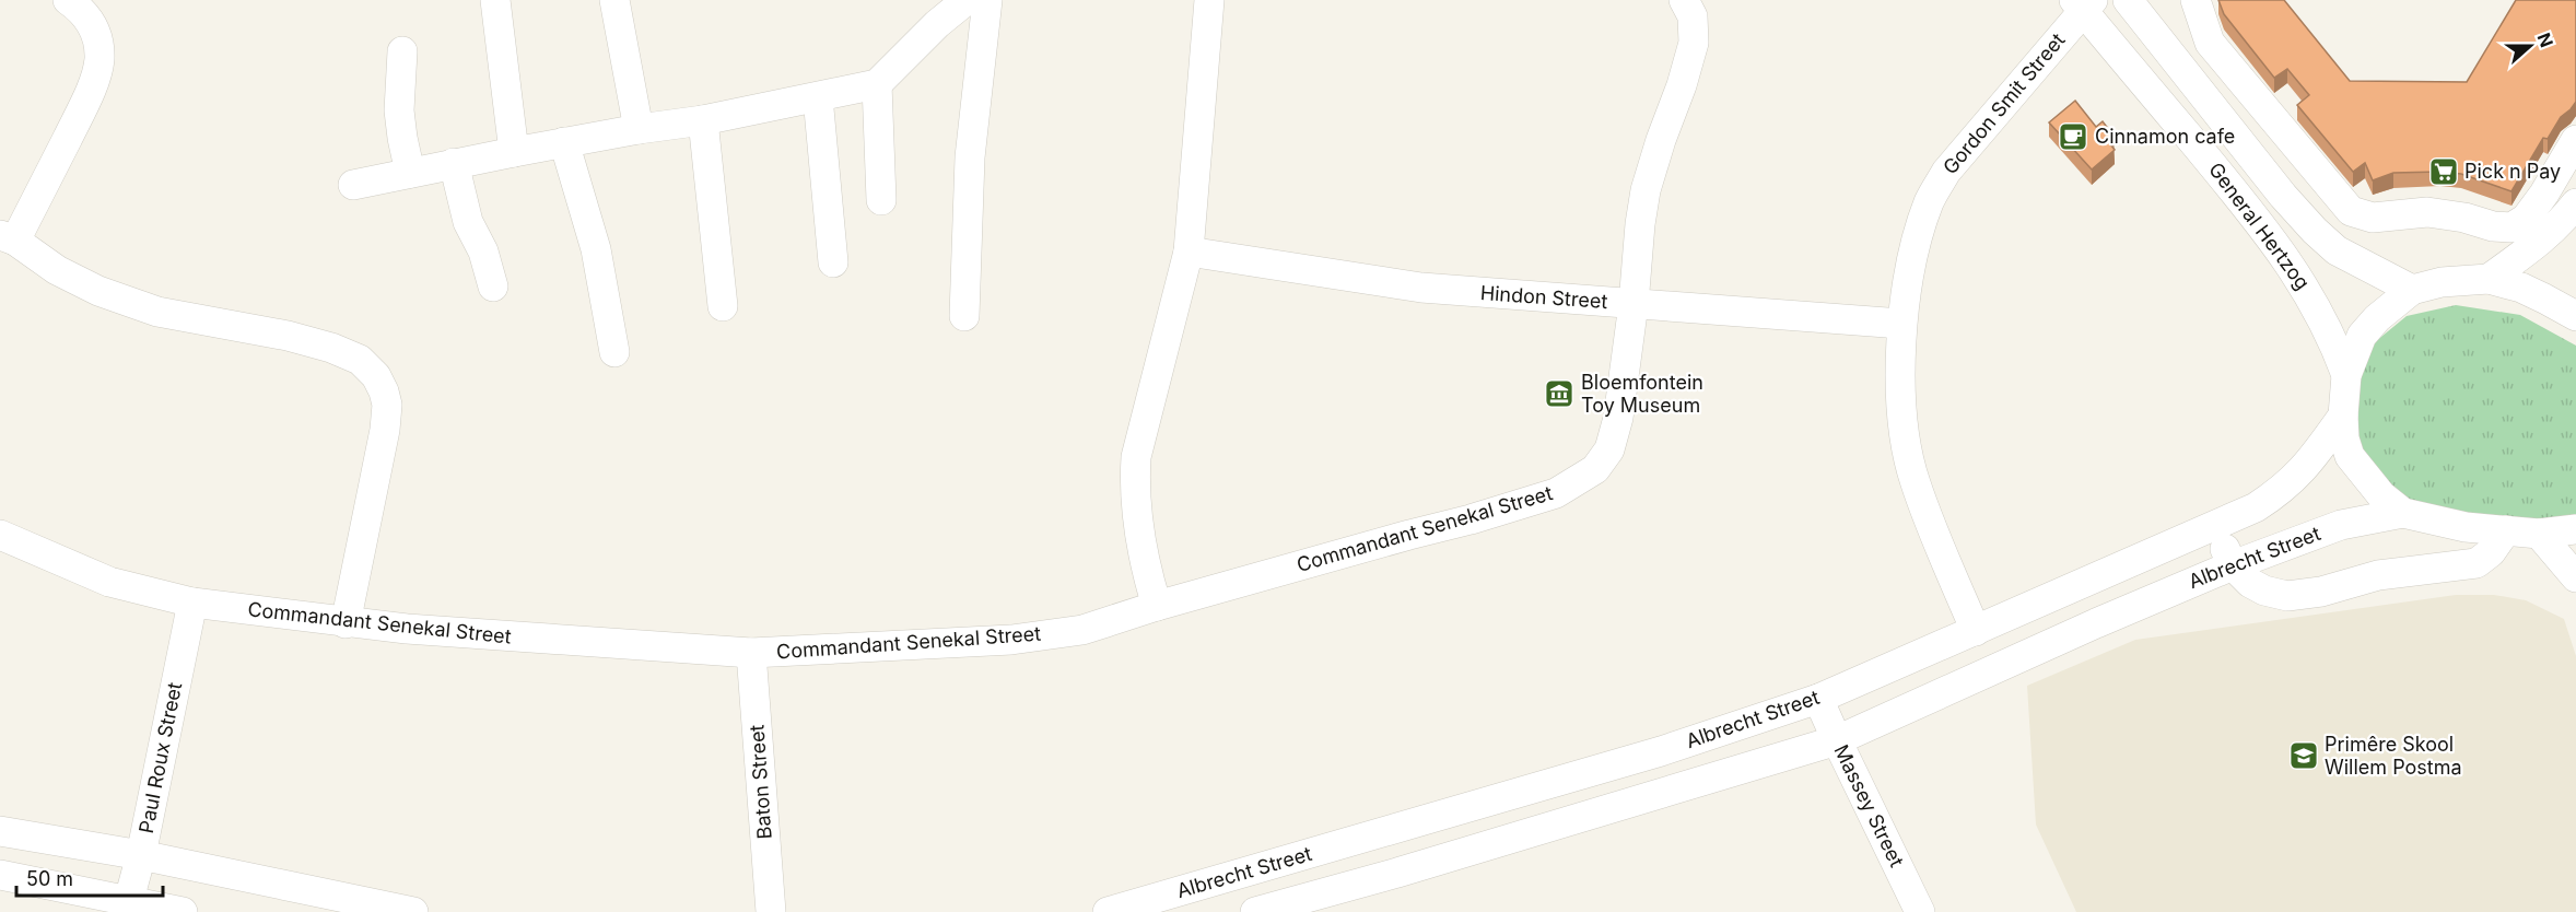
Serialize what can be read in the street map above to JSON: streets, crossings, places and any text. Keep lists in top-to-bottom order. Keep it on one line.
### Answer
{"streets":{"street":["Gordon Smit Street","General Hertzog","Hindon Street","Commandant Senekal Street","Albrecht Street","Paul Roux Street","Baton Street","Massey Street"]},"crossings":[["Gordon Smit Street","General Hertzog"],["Gordon Smit Street","Hindon Street"],["Gordon Smit Street","Albrecht Street"],["Hindon Street","Commandant Senekal Street"],["Commandant Senekal Street","Paul Roux Street"],["Commandant Senekal Street","Baton Street"],["Albrecht Street","Massey Street"]],"places":{"cafe":["Cinnamon cafe"],"supermarket":["Pick n Pay"],"museum":["Bloemfontein Toy Museum"],"school or university":["Primêre Skool Willem Postma"]},"scale_bar":"50 m","north":"right"}
